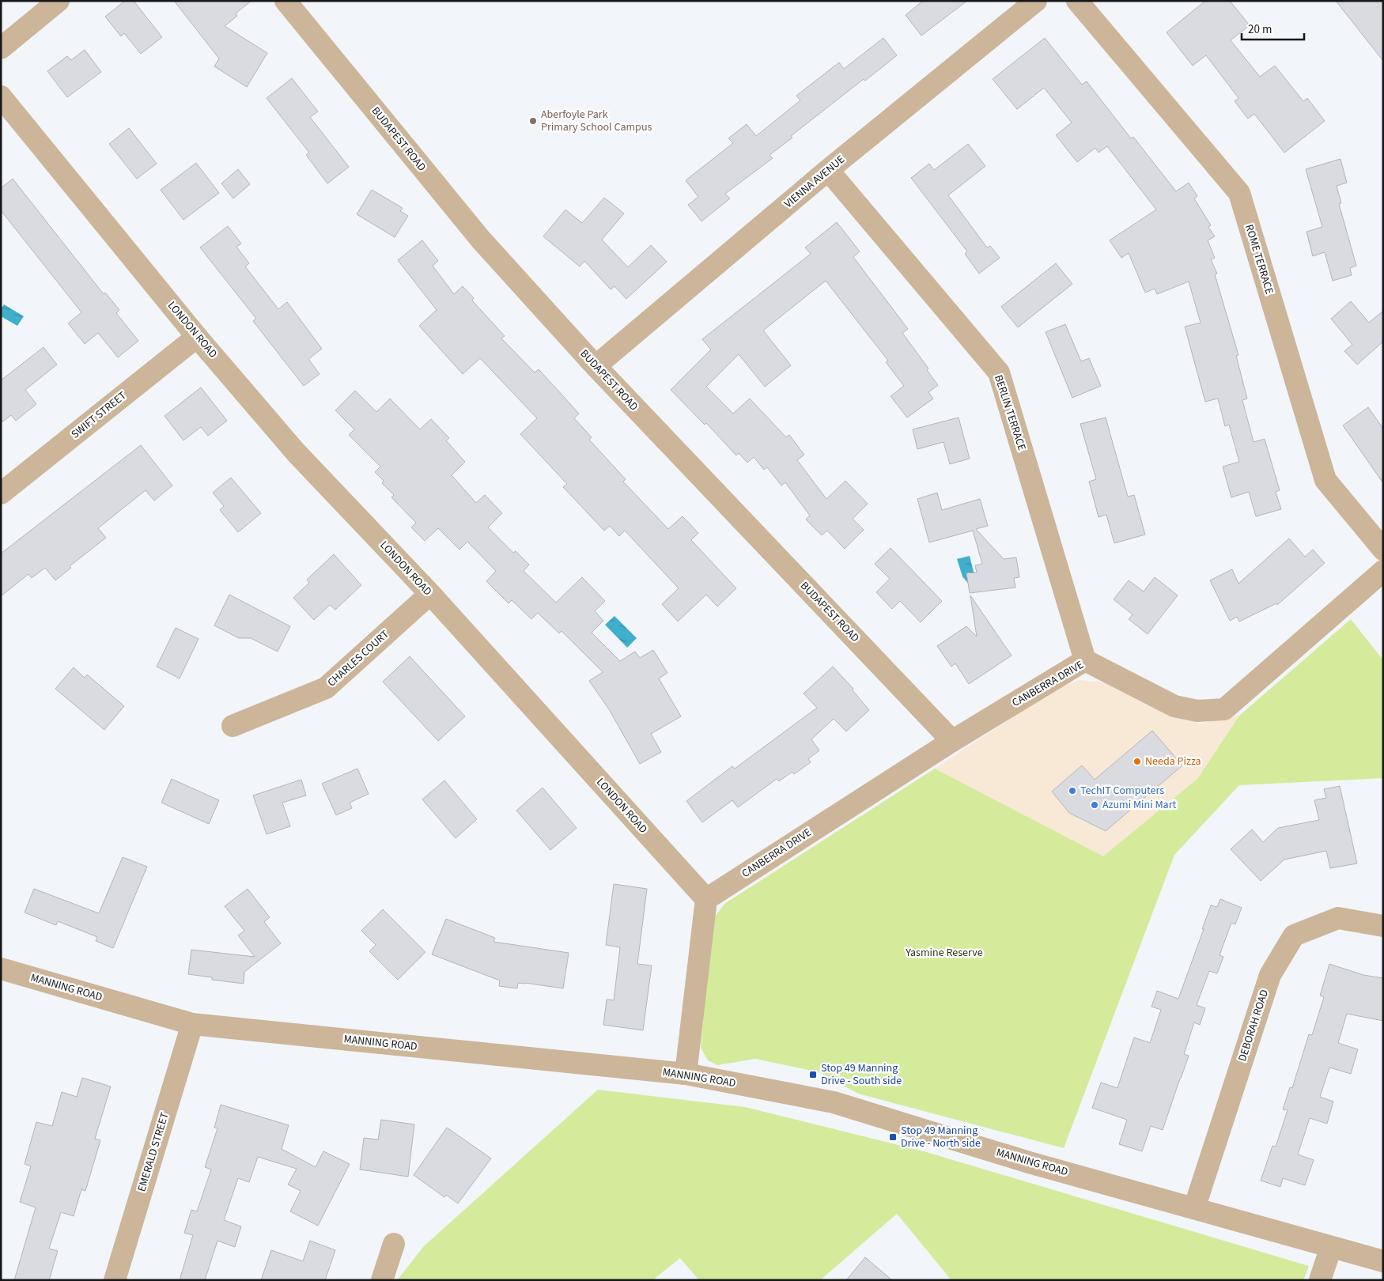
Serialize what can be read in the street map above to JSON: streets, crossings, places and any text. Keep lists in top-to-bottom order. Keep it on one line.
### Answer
{"streets":{"street":["BUDAPEST ROAD","VIENNA AVENUE","ROME TERRACE","LONDON ROAD","BERLIN TERRACE","SWIFT STREET","CHARLES COURT","CANBERRA DRIVE","MANNING ROAD","DEBORAH ROAD","EMERALD STREET"]},"crossings":[["BUDAPEST ROAD","VIENNA AVENUE"],["BUDAPEST ROAD","CANBERRA DRIVE"],["VIENNA AVENUE","BERLIN TERRACE"],["LONDON ROAD","SWIFT STREET"],["LONDON ROAD","CHARLES COURT"],["LONDON ROAD","CANBERRA DRIVE"],["BERLIN TERRACE","CANBERRA DRIVE"],["MANNING ROAD","DEBORAH ROAD"],["MANNING ROAD","EMERALD STREET"]],"parks":["Yasmine Reserve"],"places":{"other":["Aberfoyle Park Primary School Campus","Needa Pizza","TechIT Computers","Azumi Mini Mart"],"transit":["Stop 49 Manning Drive - South side","Stop 49 Manning Drive - North side"]},"scale_bar":"20 m"}
